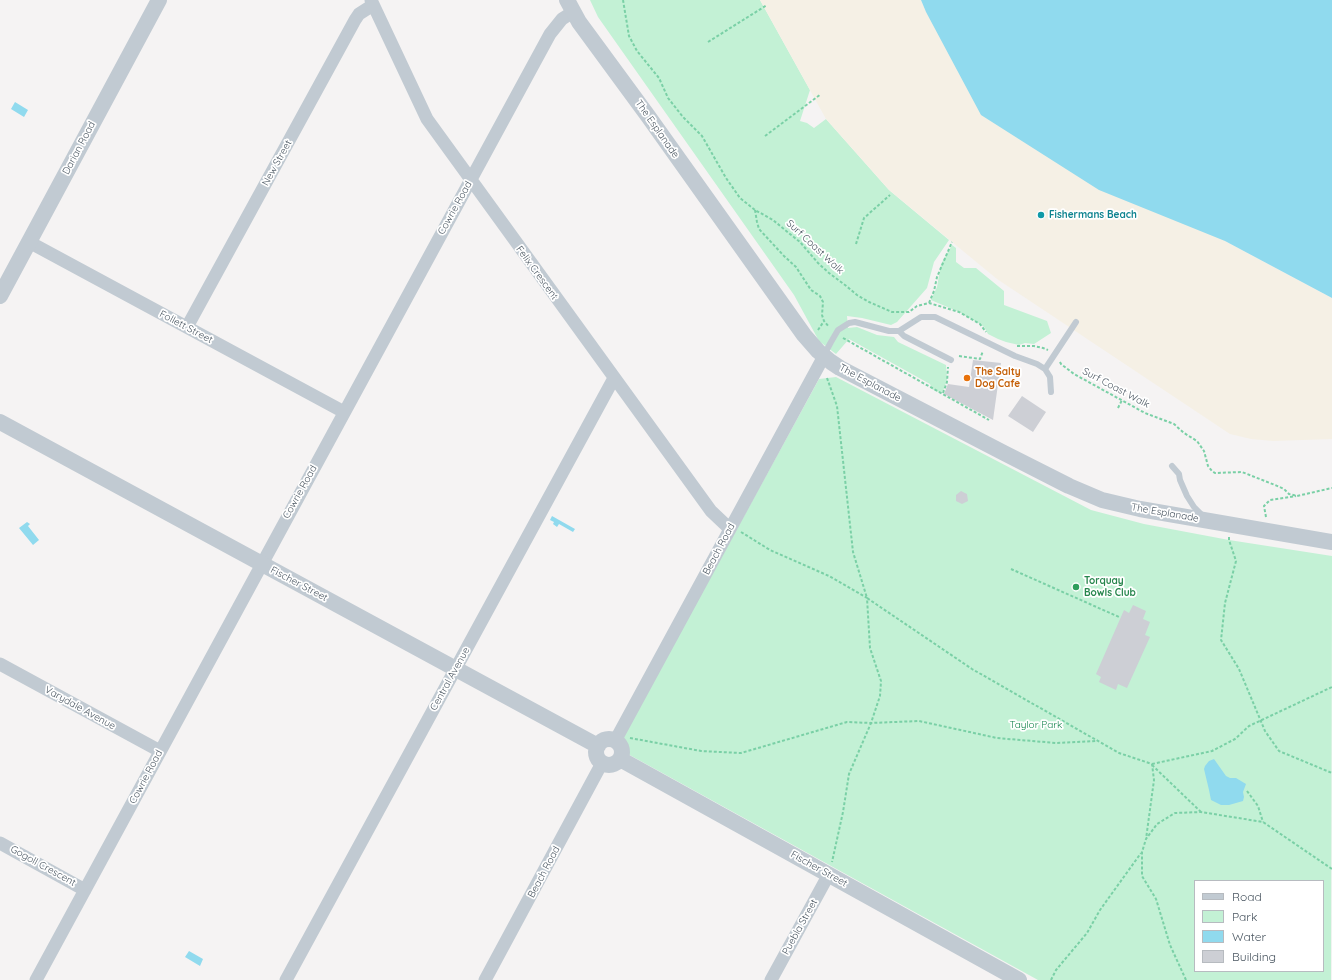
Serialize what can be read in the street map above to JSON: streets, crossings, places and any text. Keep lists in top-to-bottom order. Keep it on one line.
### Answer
{"streets":{"street":["The Esplanade","Darian Road","New Street","Cowrie Road","Felix Crescent","Follett Street","Beach Road","Fischer Street","Central Avenue","Varydale Avenue","Gogoll Crescent","Puebla Street"],"path":["Surf Coast Walk"]},"crossings":[["The Esplanade","Cowrie Road"],["The Esplanade","Beach Road"],["Darian Road","Follett Street"],["New Street","Felix Crescent"],["New Street","Follett Street"],["Cowrie Road","Felix Crescent"],["Cowrie Road","Follett Street"],["Cowrie Road","Fischer Street"],["Cowrie Road","Varydale Avenue"],["Cowrie Road","Gogoll Crescent"],["Felix Crescent","Beach Road"],["Felix Crescent","Central Avenue"],["Beach Road","Fischer Street"],["Fischer Street","Central Avenue"],["Fischer Street","Puebla Street"]],"parks":["Taylor Park"],"places":["Fishermans Beach","The Salty Dog Cafe","Torquay Bowls Club"],"legend":["Road","Park","Water","Building"]}
